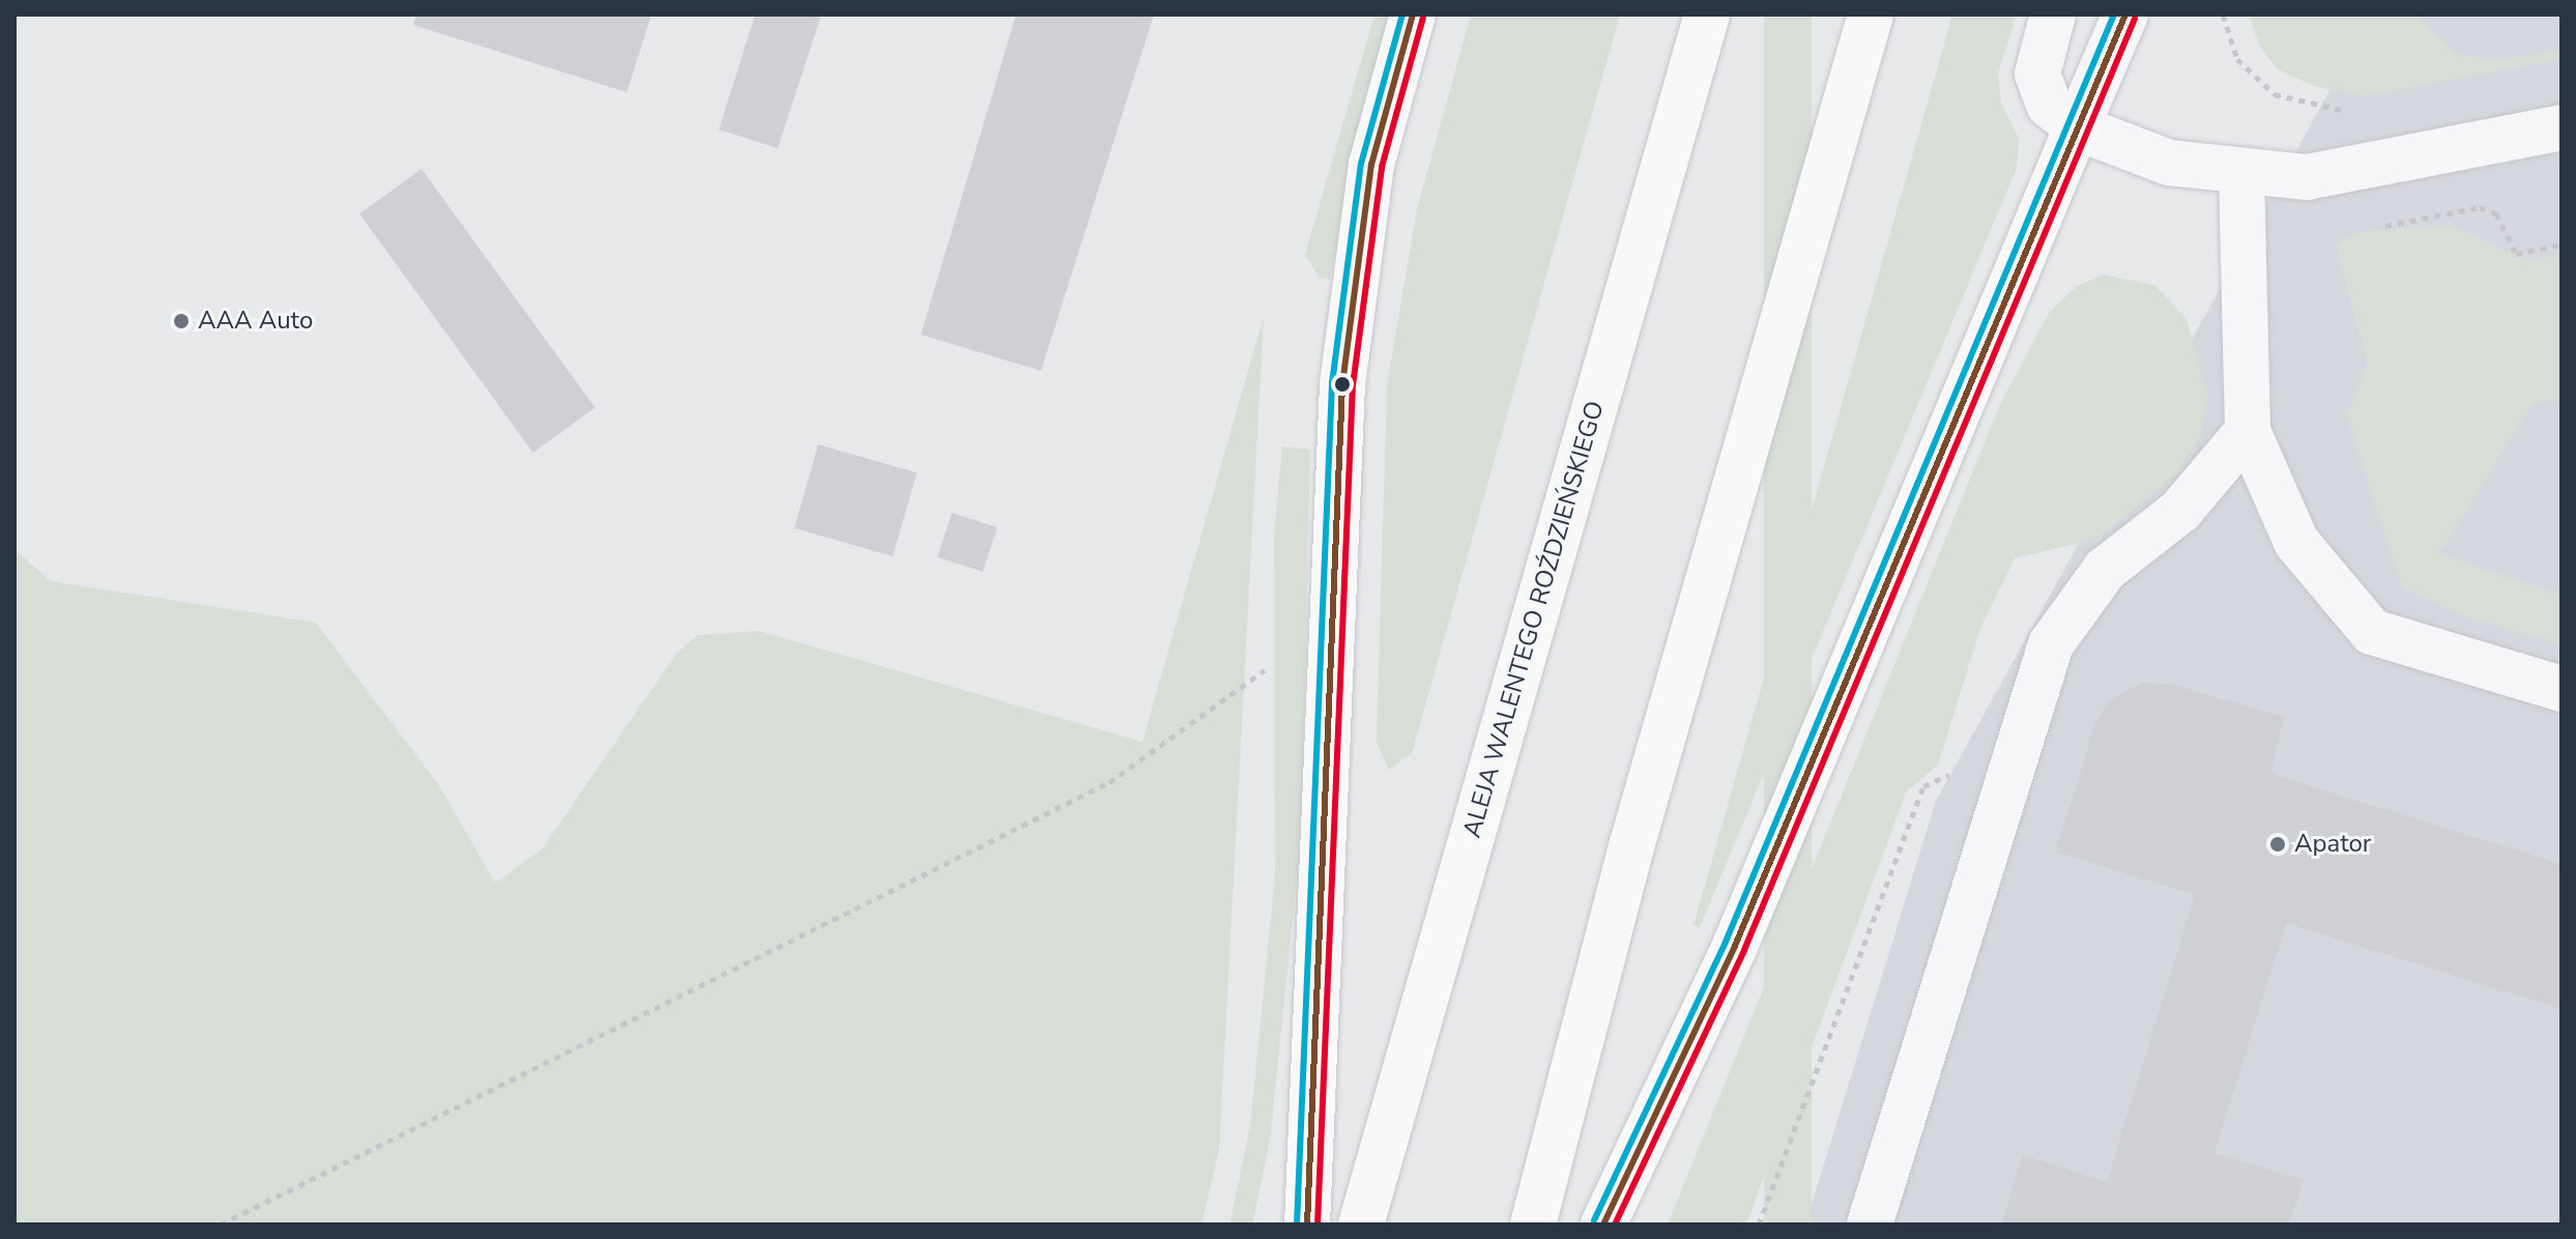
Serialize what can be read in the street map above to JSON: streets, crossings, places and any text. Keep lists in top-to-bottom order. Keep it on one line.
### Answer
{"streets":{"highway":["ALEJA WALENTEGO ROŹDZIEŃSKIEGO"]},"places":["AAA Auto","Apator"]}
